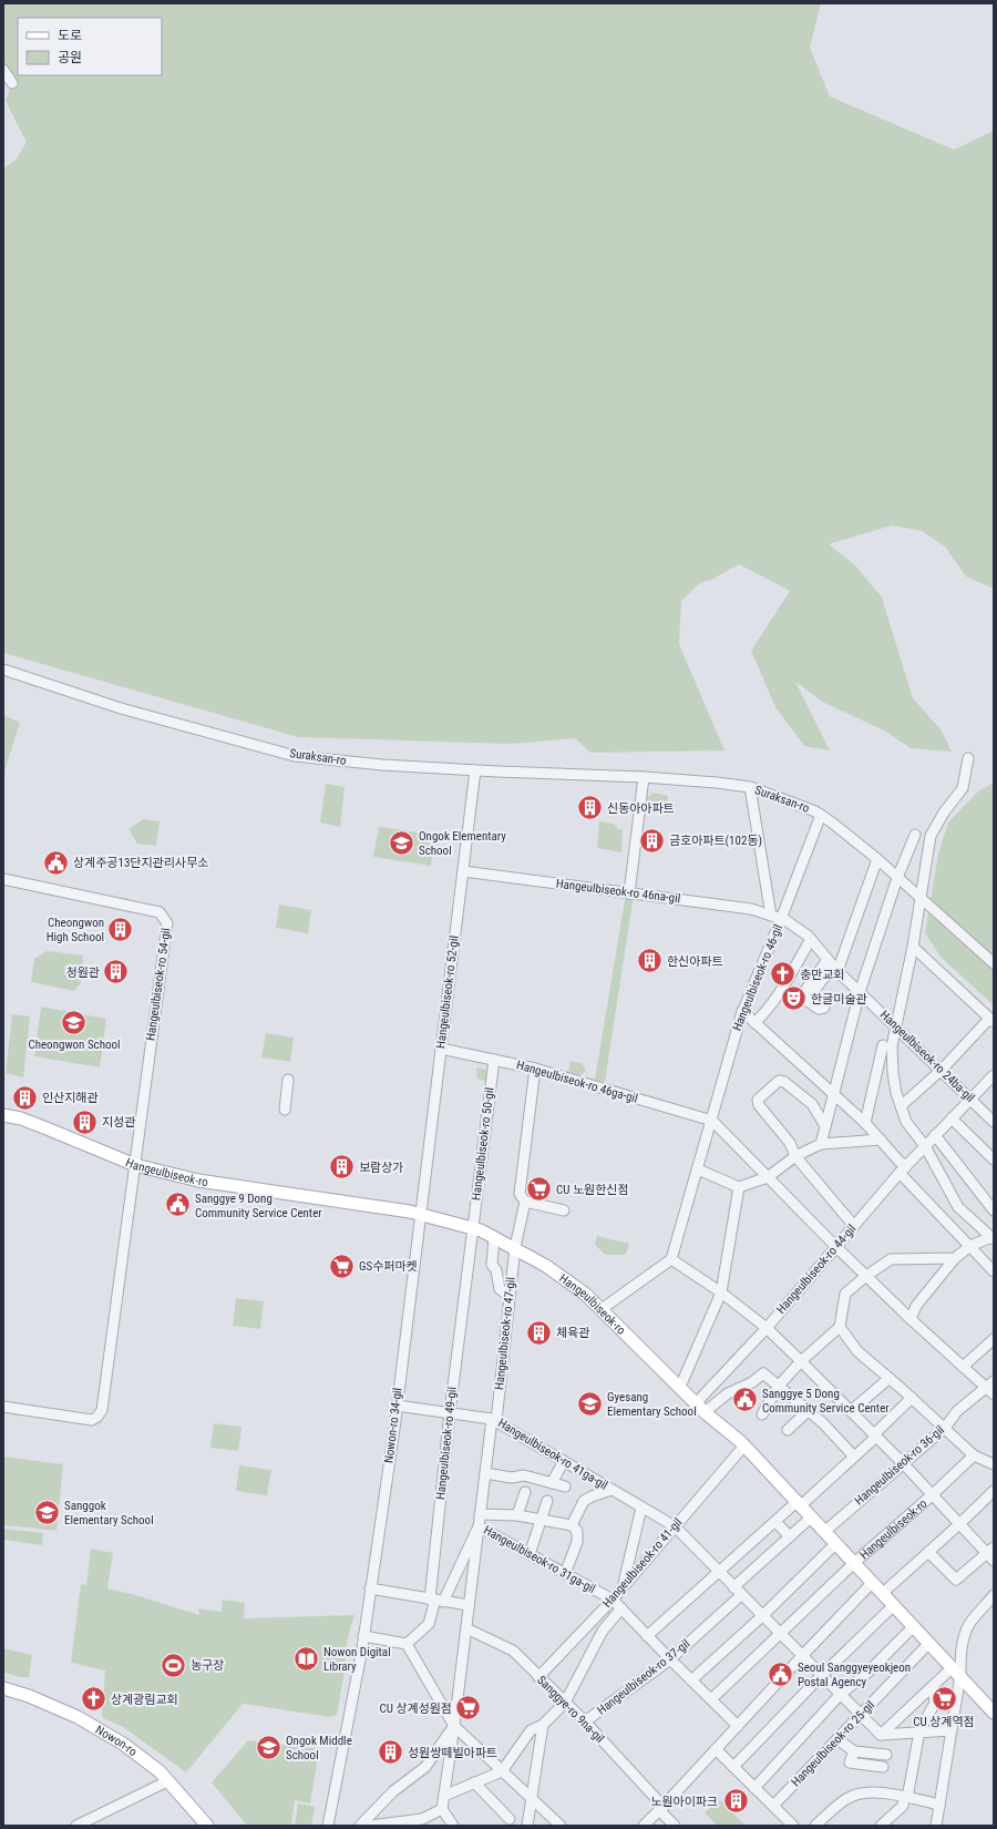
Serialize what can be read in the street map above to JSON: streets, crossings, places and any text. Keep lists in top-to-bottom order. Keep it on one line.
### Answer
{"streets":{"main road":["Hangeulbiseok-ro","Nowon-ro"],"street":["Suraksan-ro","Hangeulbiseok-ro 46na-gil","Hangeulbiseok-ro 46-gil","Hangeulbiseok-ro 54-gil","Hangeulbiseok-ro 52-gil","Hangeulbiseok-ro 24ba-gil","Hangeulbiseok-ro 46ga-gil","Hangeulbiseok-ro 50-gil","Hangeulbiseok-ro 44-gil","Hangeulbiseok-ro 47-gil","Nowon-ro 34-gil","Hangeulbiseok-ro 49-gil","Hangeulbiseok-ro 41ga-gil","Hangeulbiseok-ro 36-gil","Hangeulbiseok-ro 31ga-gil","Hangeulbiseok-ro 41-gil","Hangeulbiseok-ro 37-gil","Sanggye-ro 9na-gil","Hangeulbiseok-ro 25-gil"]},"crossings":[["Suraksan-ro","Hangeulbiseok-ro 46-gil"],["Suraksan-ro","Hangeulbiseok-ro 52-gil"],["Hangeulbiseok-ro 46na-gil","Hangeulbiseok-ro 46-gil"],["Hangeulbiseok-ro 46na-gil","Hangeulbiseok-ro 52-gil"],["Hangeulbiseok-ro 46na-gil","Hangeulbiseok-ro 24ba-gil"],["Hangeulbiseok-ro 46-gil","Hangeulbiseok-ro 24ba-gil"],["Hangeulbiseok-ro 46-gil","Hangeulbiseok-ro 46ga-gil"],["Hangeulbiseok-ro 54-gil","Hangeulbiseok-ro"],["Hangeulbiseok-ro 52-gil","Hangeulbiseok-ro 46ga-gil"],["Hangeulbiseok-ro 52-gil","Hangeulbiseok-ro"],["Hangeulbiseok-ro 52-gil","Nowon-ro 34-gil"],["Hangeulbiseok-ro 24ba-gil","Hangeulbiseok-ro 44-gil"],["Hangeulbiseok-ro 46ga-gil","Hangeulbiseok-ro 50-gil"],["Hangeulbiseok-ro 50-gil","Hangeulbiseok-ro"],["Hangeulbiseok-ro 50-gil","Hangeulbiseok-ro 49-gil"],["Hangeulbiseok-ro","Hangeulbiseok-ro 44-gil"],["Hangeulbiseok-ro","Hangeulbiseok-ro 47-gil"],["Hangeulbiseok-ro","Nowon-ro 34-gil"],["Hangeulbiseok-ro","Hangeulbiseok-ro 49-gil"],["Hangeulbiseok-ro","Hangeulbiseok-ro 36-gil"],["Hangeulbiseok-ro","Hangeulbiseok-ro 41-gil"],["Hangeulbiseok-ro","Hangeulbiseok-ro 25-gil"],["Hangeulbiseok-ro 47-gil","Hangeulbiseok-ro 49-gil"],["Hangeulbiseok-ro 47-gil","Hangeulbiseok-ro 41ga-gil"],["Hangeulbiseok-ro 47-gil","Hangeulbiseok-ro 31ga-gil"],["Hangeulbiseok-ro 47-gil","Sanggye-ro 9na-gil"],["Nowon-ro 34-gil","Hangeulbiseok-ro 41ga-gil"],["Hangeulbiseok-ro 49-gil","Hangeulbiseok-ro 41ga-gil"],["Hangeulbiseok-ro 41ga-gil","Hangeulbiseok-ro 41-gil"],["Hangeulbiseok-ro 31ga-gil","Hangeulbiseok-ro 41-gil"],["Hangeulbiseok-ro 31ga-gil","Hangeulbiseok-ro 37-gil"],["Hangeulbiseok-ro 41-gil","Sanggye-ro 9na-gil"],["Hangeulbiseok-ro 37-gil","Sanggye-ro 9na-gil"]],"places":{"building":["신동아아파트","금호아파트(102동)","Cheongwon High School","한신아파트","청원관","인산지해관","지성관","보람상가","체육관","성원쌍떼빌아파트","노원아이파크"],"school or university":["Ongok Elementary School","Cheongwon School","Gyesang Elementary School","Sanggok Elementary School","Ongok Middle School"],"public building":["상계주공13단지관리사무소","Sanggye 9 Dong Community Service Center","Sanggye 5 Dong Community Service Center","Seoul Sanggyeyeokjeon Postal Agency"],"church":["충만교회","상계광림교회"],"theatre":["한글미술관"],"supermarket":["CU 노원한신점","GS수퍼마켓","CU 상계역점","CU 상계성원점"],"library":["Nowon Digital Library"],"sports":["농구장"]},"legend":["도로","공원"]}
